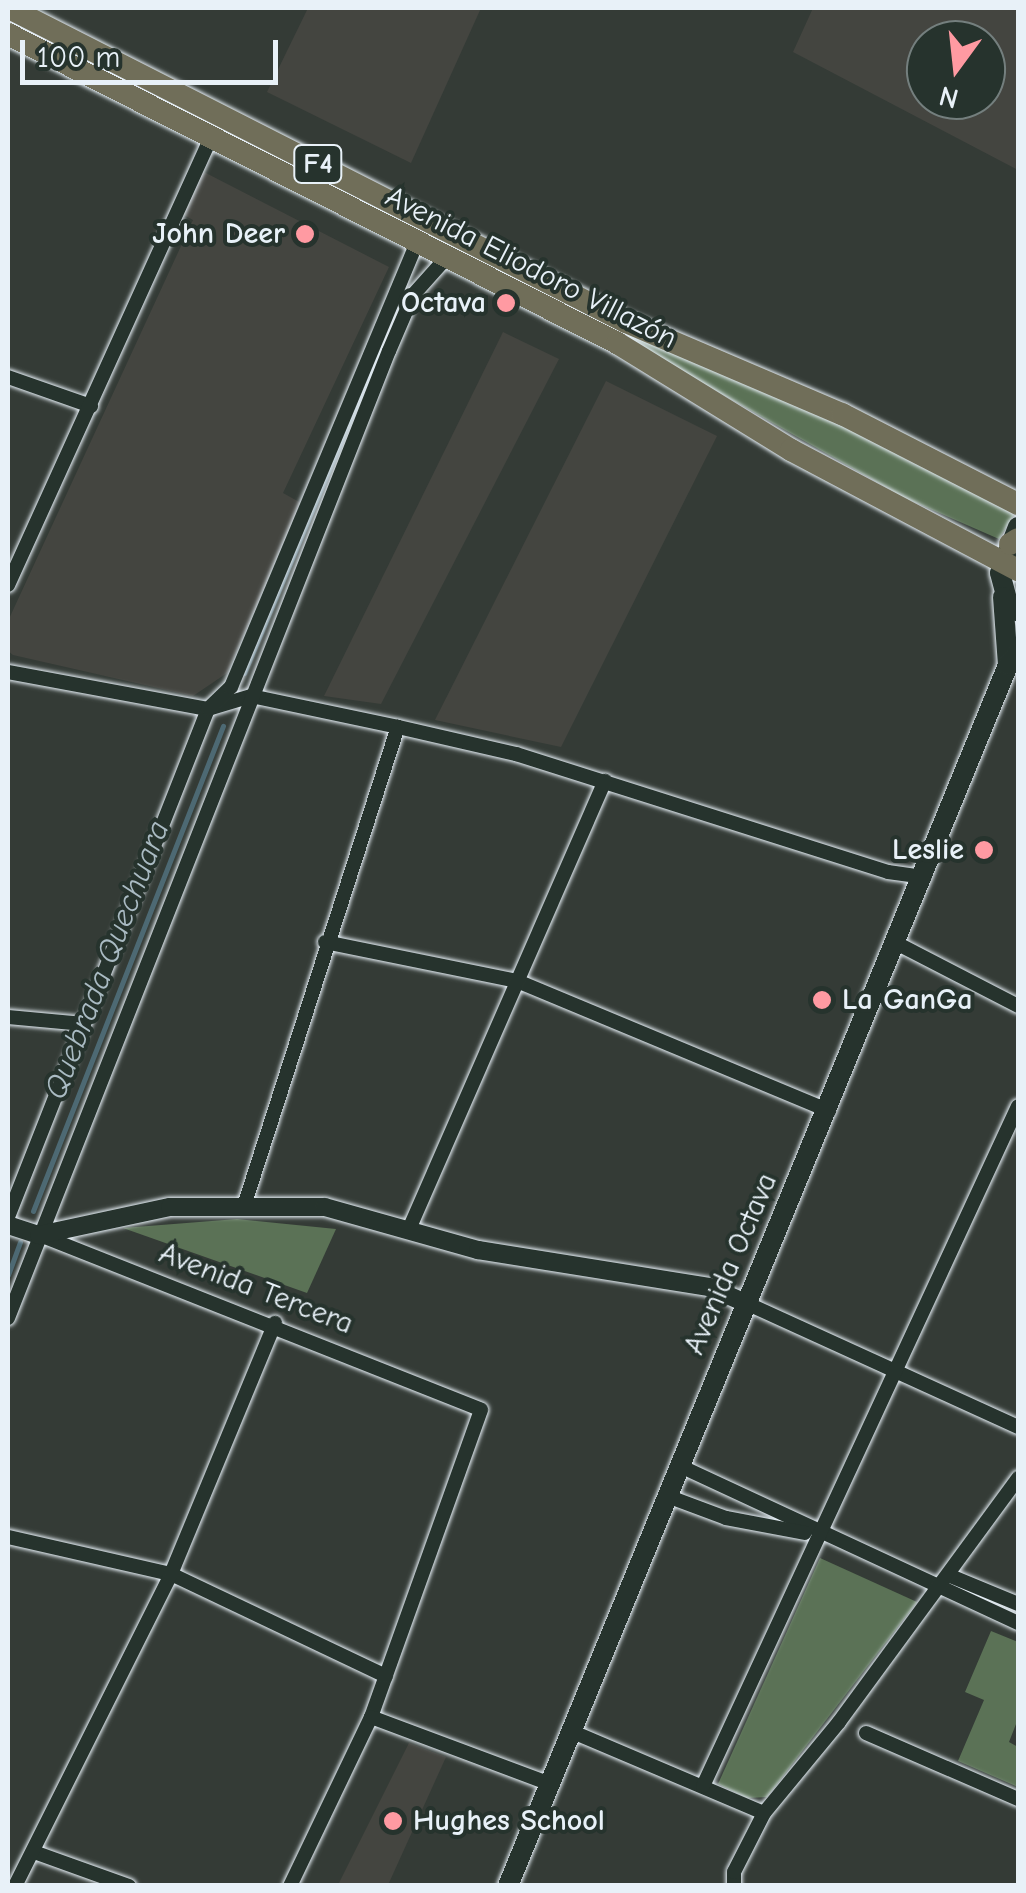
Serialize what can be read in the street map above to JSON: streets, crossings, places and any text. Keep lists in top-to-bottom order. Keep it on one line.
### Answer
{"streets":{"highway":["F4","Avenida Eliodoro Villazón"],"main road":["Avenida Octava"],"street":["Avenida Tercera"]},"crossings":[["Avenida Eliodoro Villazón","Avenida Octava"]],"water":["Quebrada Quechuara"],"places":["John Deer","Octava","Leslie","La GanGa","Hughes School"],"scale_bar":"100 m","north":"bottom"}
